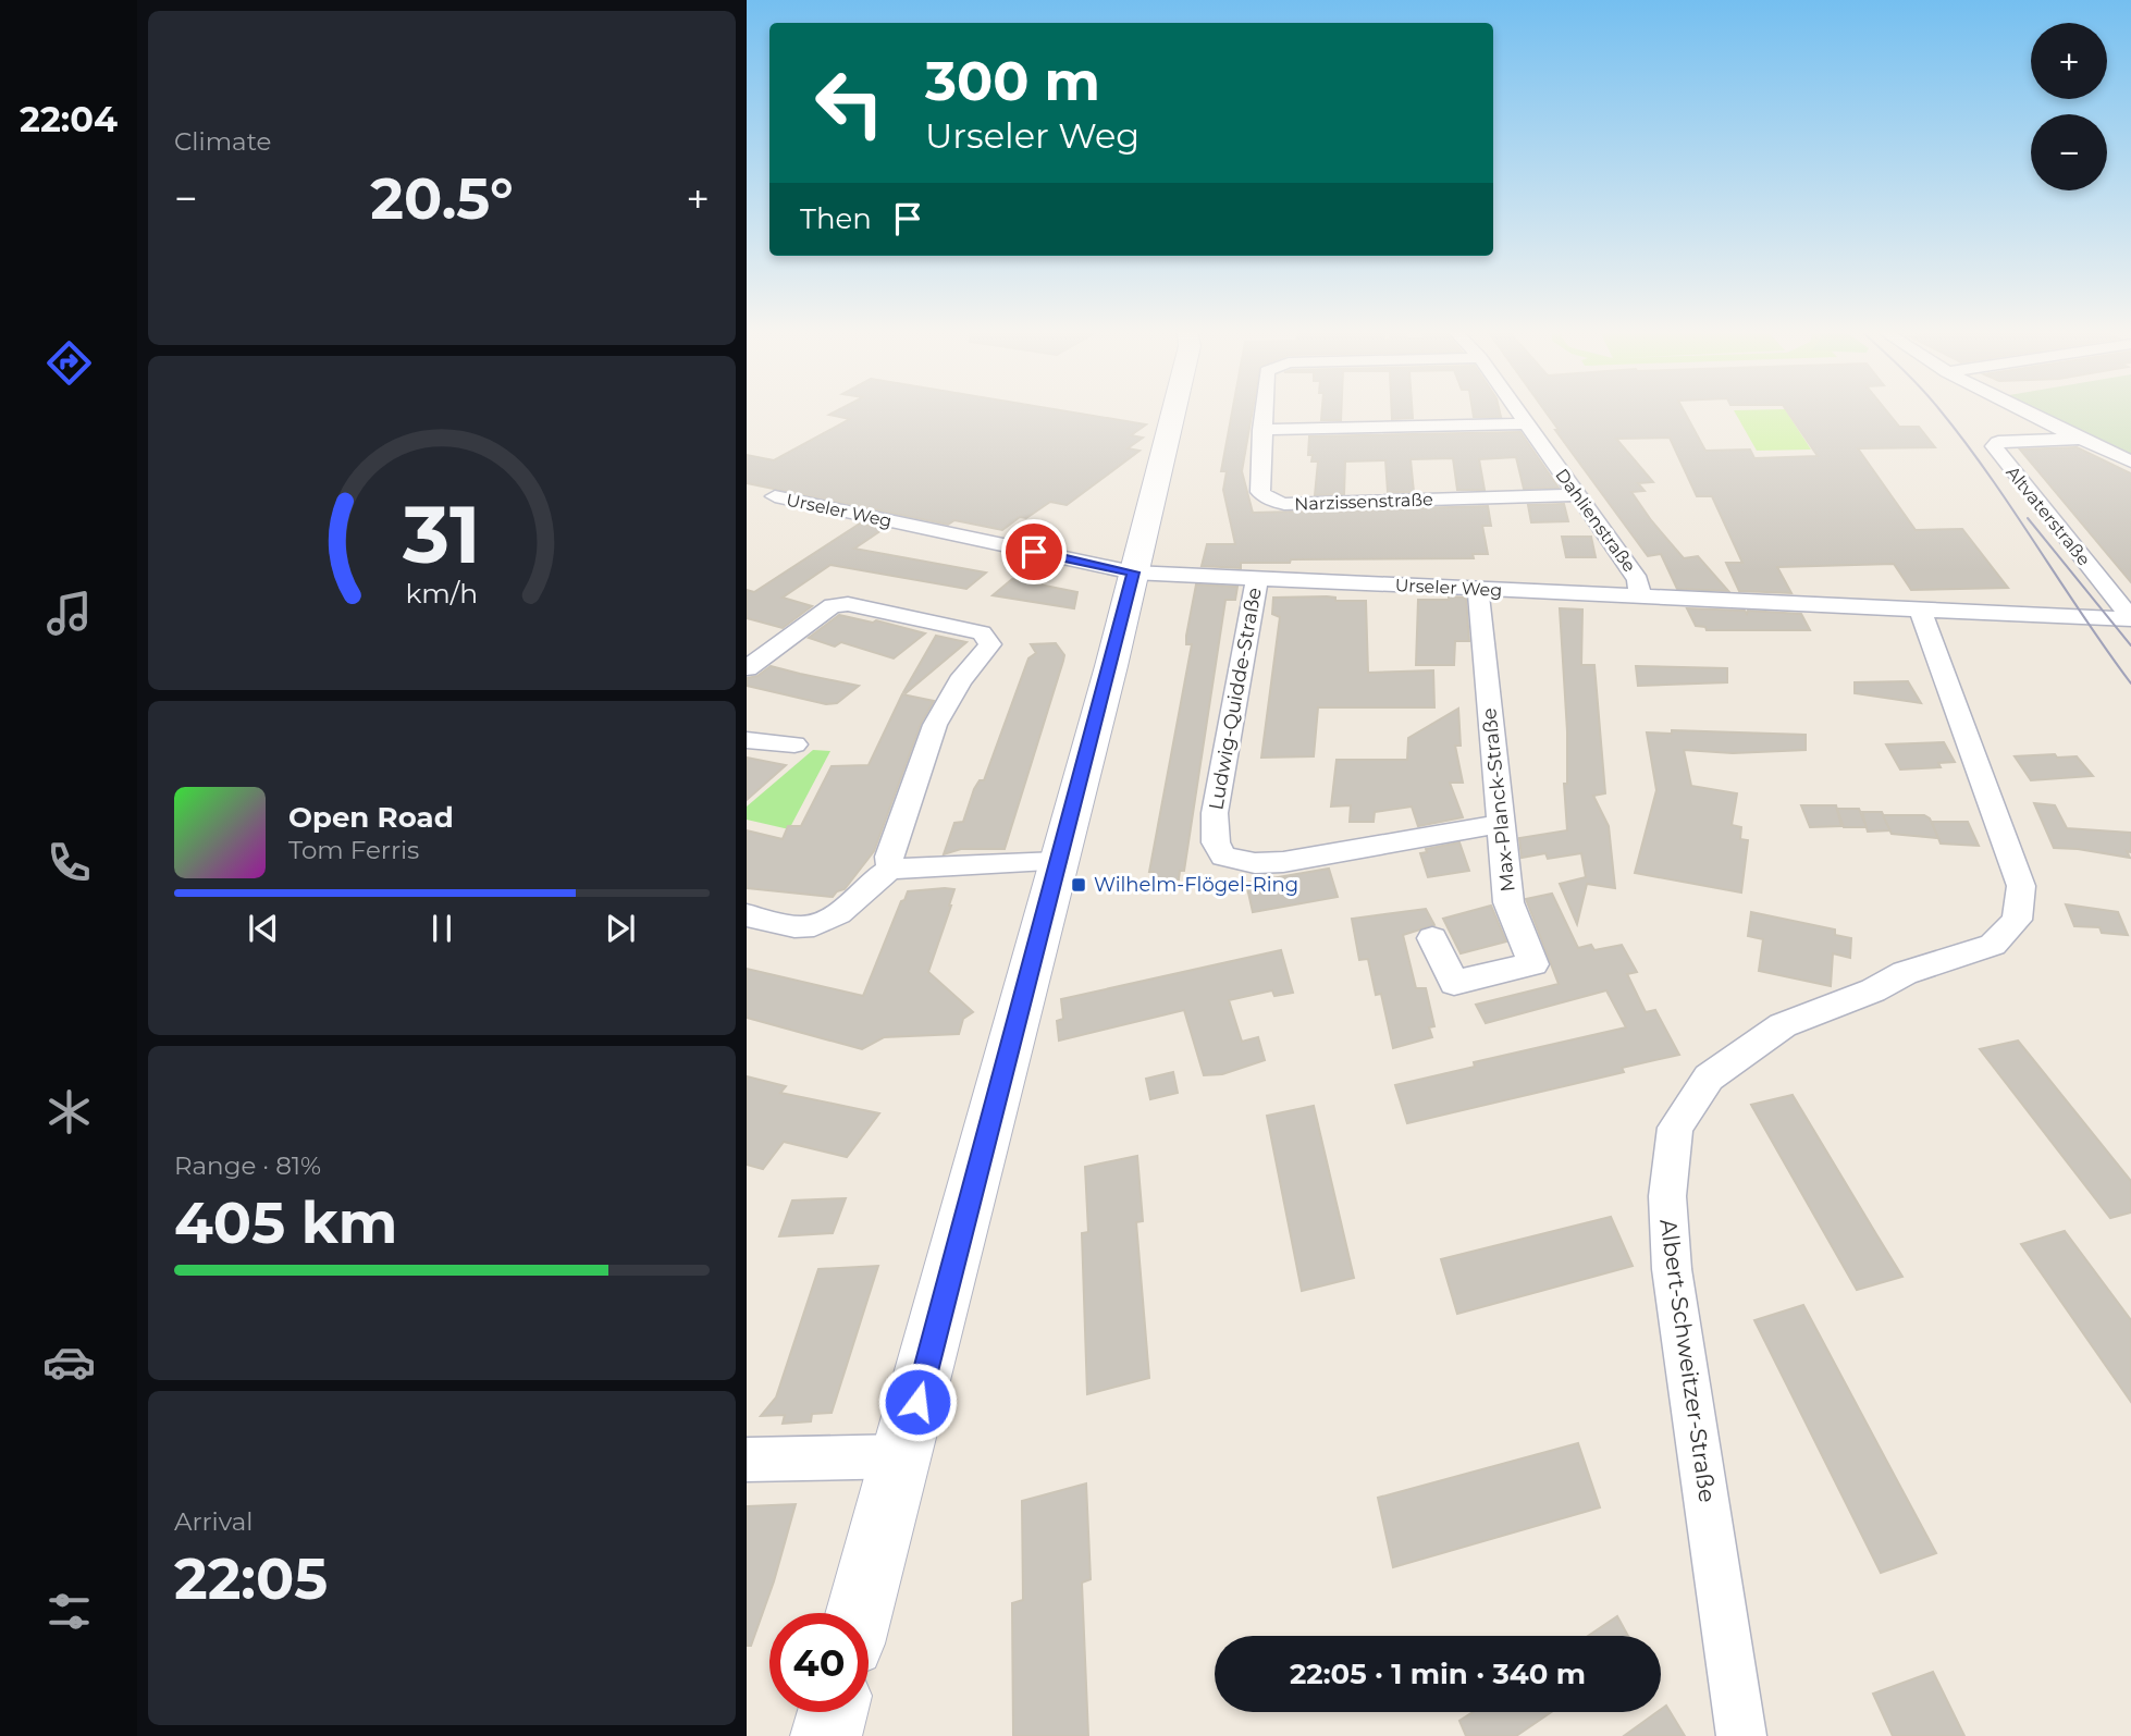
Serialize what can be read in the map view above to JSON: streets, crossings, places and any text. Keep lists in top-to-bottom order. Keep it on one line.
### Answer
{"streets":{"street":["Narzissenstraße","Urseler Weg","Altvaterstraße","Dahlienstraße","Ludwig-Quidde-Straße","Max-Planck-Straße","Albert-Schweitzer-Straße"]},"crossings":[["Narzissenstraße","Dahlienstraße"],["Urseler Weg","Altvaterstraße"],["Urseler Weg","Dahlienstraße"],["Urseler Weg","Ludwig-Quidde-Straße"],["Urseler Weg","Max-Planck-Straße"],["Urseler Weg","Albert-Schweitzer-Straße"],["Ludwig-Quidde-Straße","Max-Planck-Straße"]],"places":{"transit":["Wilhelm-Flögel-Ring"]},"page":{"tabs":"22:04","tile":["Climate",["Range · 81%","405 km"],["Arrival","22:05"]],"map_buttons":["+","−"],"turn":["300 m","Urseler Weg"],"heat":["−","20.5°","+"],"then":"Then","song":["Open Road","Tom Ferris"],"limit":"40","trip":"22:05 · 1 min · 340 m","gauge":["31","km/h"]}}
